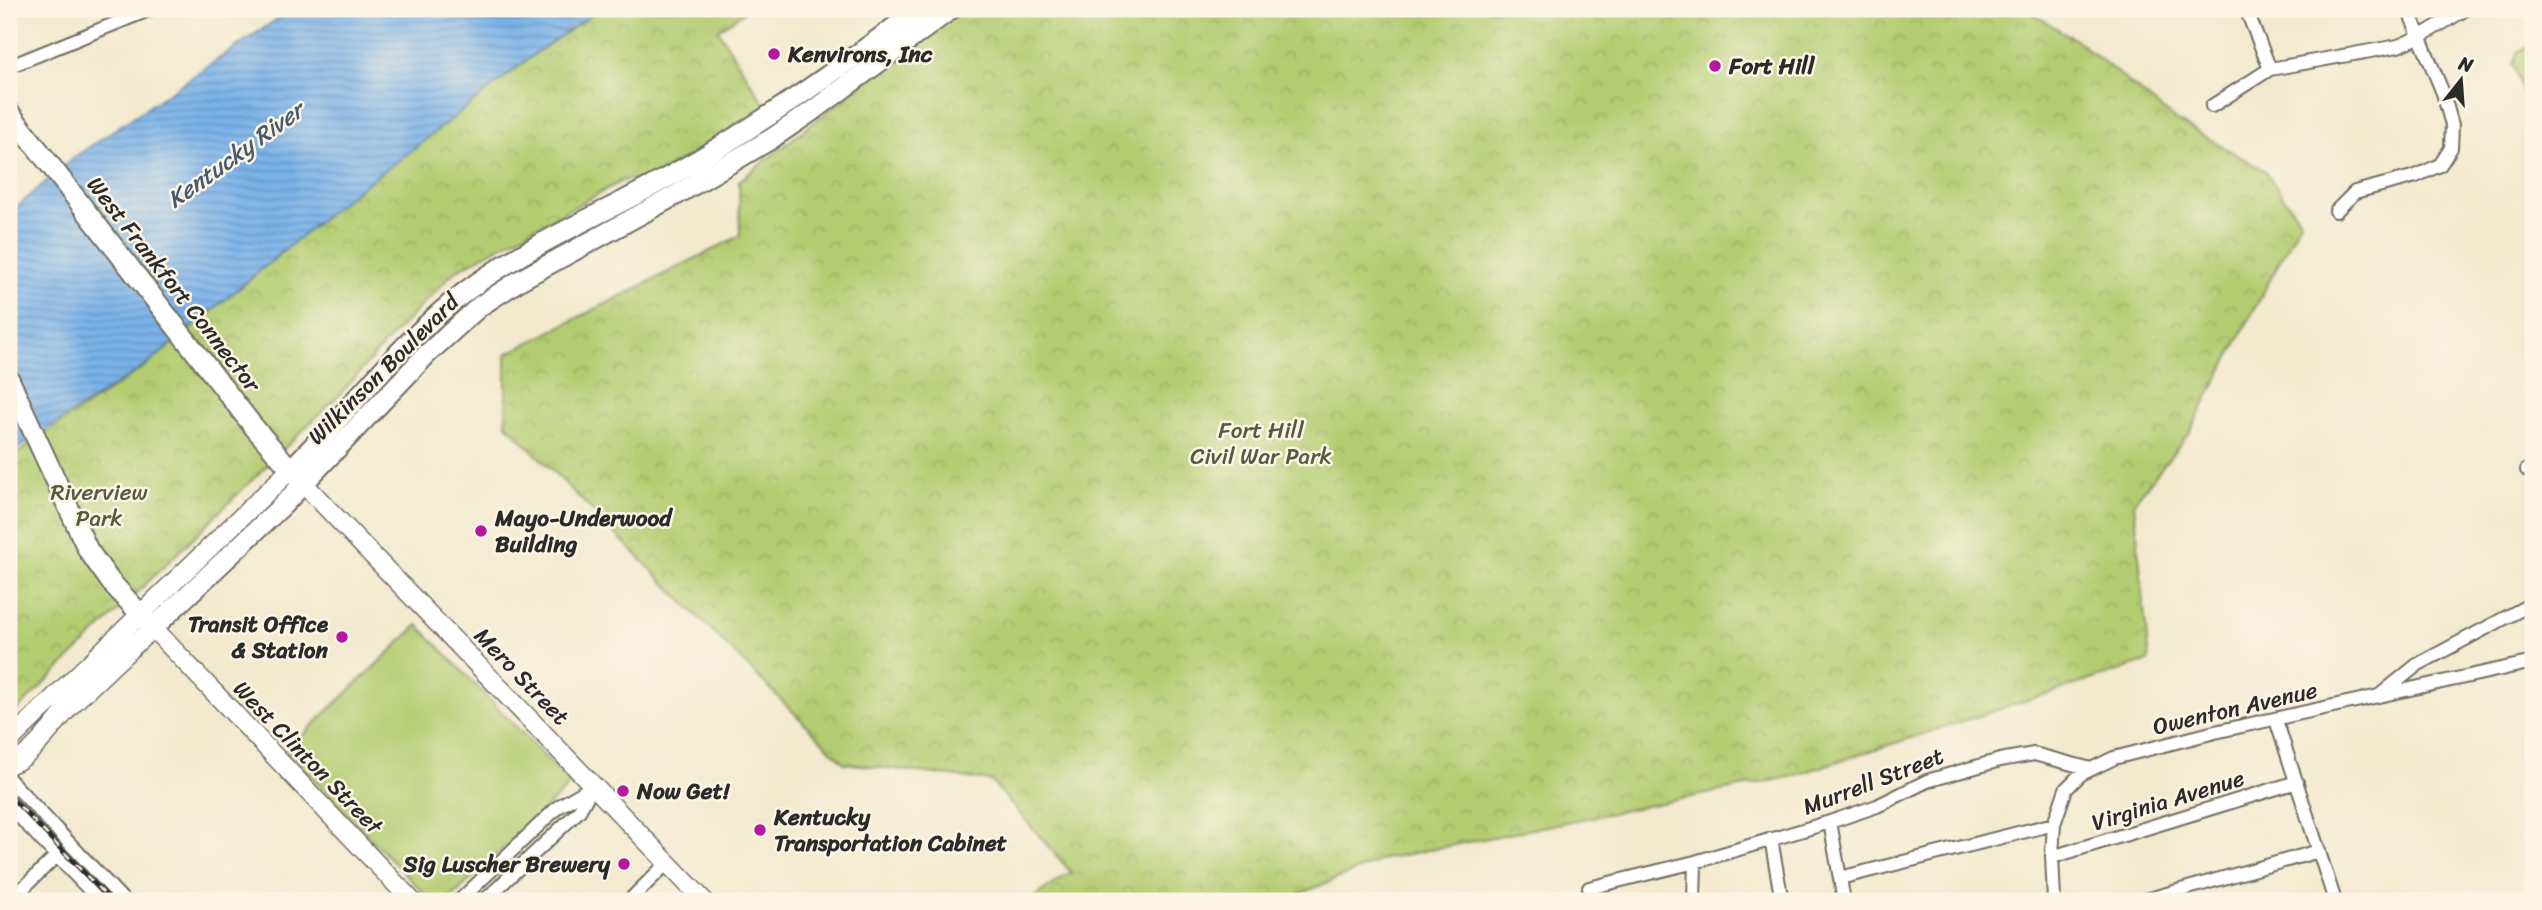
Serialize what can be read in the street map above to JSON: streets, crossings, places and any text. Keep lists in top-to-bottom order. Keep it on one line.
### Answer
{"streets":{"highway":["West Frankfort Connector","Wilkinson Boulevard"],"main road":["Mero Street","West Clinton Street"],"street":["Owenton Avenue","Murrell Street","Virginia Avenue"]},"crossings":[["West Frankfort Connector","Wilkinson Boulevard"],["West Frankfort Connector","Mero Street"],["Wilkinson Boulevard","Mero Street"],["Wilkinson Boulevard","West Clinton Street"],["Owenton Avenue","Murrell Street"],["Owenton Avenue","Virginia Avenue"]],"water":["Kentucky River"],"parks":["Fort Hill Civil War Park","Riverview Park"],"places":["Kenvirons, Inc","Fort Hill","Mayo-Underwood Building","Transit Office & Station","Now Get!","Kentucky Transportation Cabinet","Sig Luscher Brewery"],"north":"top"}
